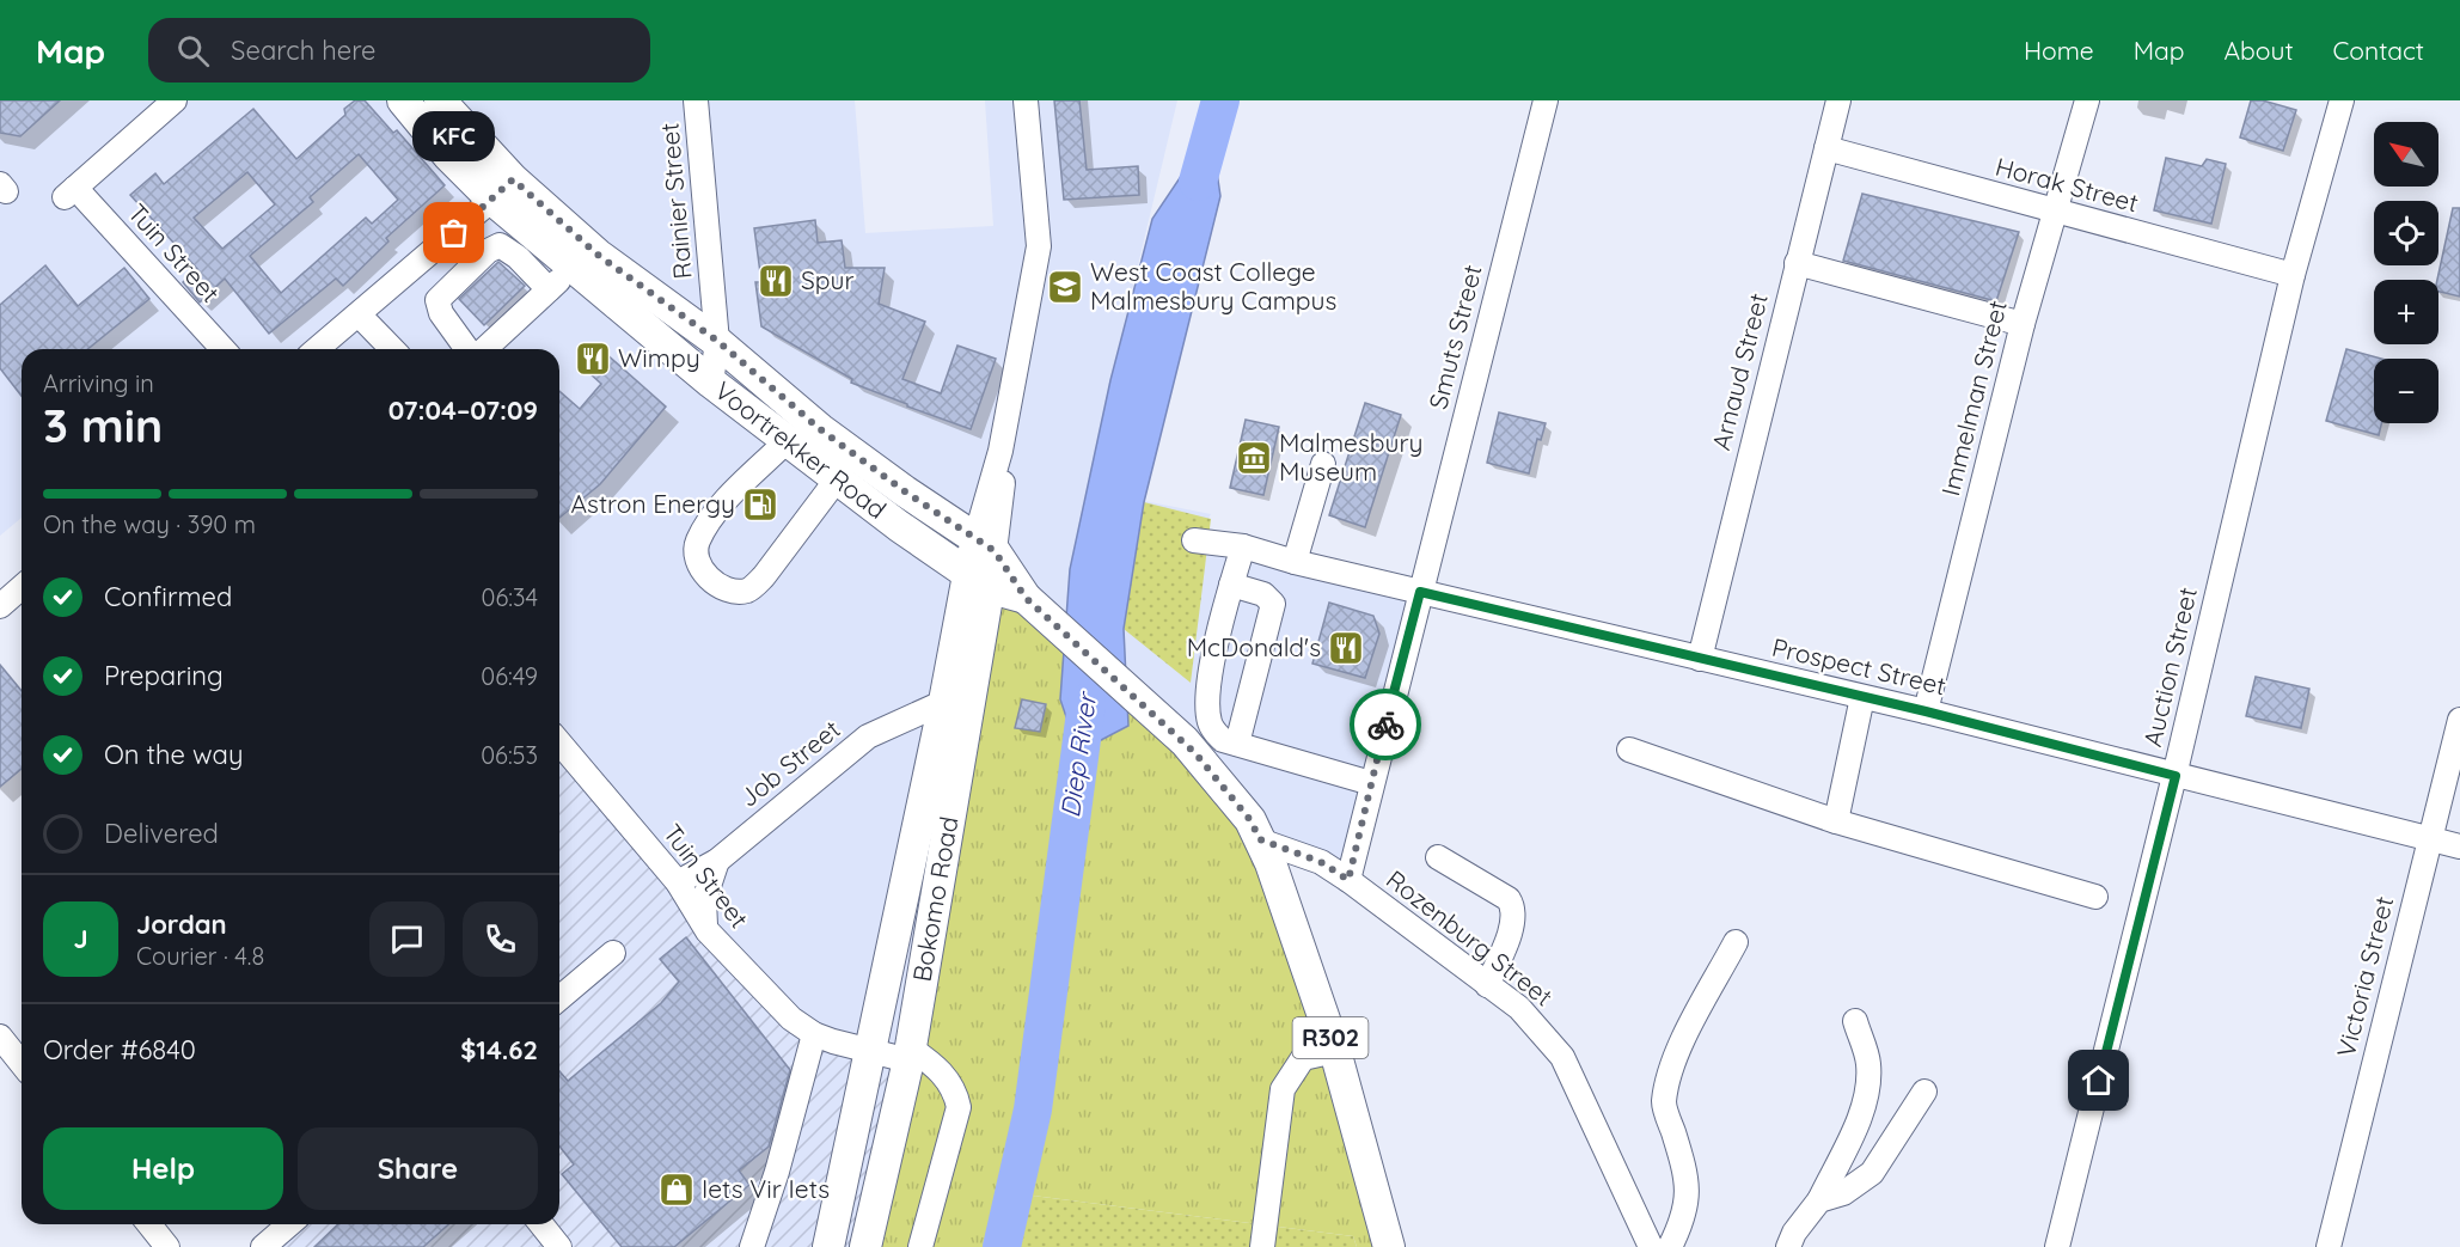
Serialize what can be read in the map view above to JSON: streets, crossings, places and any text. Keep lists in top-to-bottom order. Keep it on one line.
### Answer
{"streets":{"main road":["Voortrekker Road","Bokomo Road","R302"],"street":["Horak Street","Rainier Street","Tuin Street","Smuts Street","Arnaud Street","Immelman Street","Prospect Street","Auction Street","Job Street","Rozenburg Street","Victoria Street"]},"crossings":[["Horak Street","Arnaud Street"],["Horak Street","Immelman Street"],["Horak Street","Auction Street"],["Rainier Street","Voortrekker Road"],["Tuin Street","Job Street"],["Tuin Street","Bokomo Road"],["Smuts Street","Prospect Street"],["Smuts Street","Rozenburg Street"],["Arnaud Street","Prospect Street"],["Immelman Street","Prospect Street"],["Voortrekker Road","Bokomo Road"],["Voortrekker Road","Rozenburg Street"],["Prospect Street","Auction Street"],["Prospect Street","Victoria Street"],["Job Street","Bokomo Road"]],"water":["Diep River"],"places":{"other":["KFC"],"restaurant":["Spur","Wimpy","McDonald's"],"school or university":["West Coast College Malmesbury Campus"],"museum":["Malmesbury Museum"],"fuel station":["Astron Energy"],"shop":["Iets Vir Iets"]},"north":"top left","page":{"header":"Map","search":"Search here","nav":["Home","Map","About","Contact"],"bubble":"KFC","map_buttons":["+","−"],"heading":["3 min","Arriving in","07:04–07:09"],"panel":["Jordan","Courier · 4.8","Order #6840","$14.62"],"bar":"On the way · 390 m","list":[["Confirmed","06:34"],["Preparing","06:49"],["On the way","06:53"],"Delivered"],"round":"J","buttons":["Help","Share"]}}
